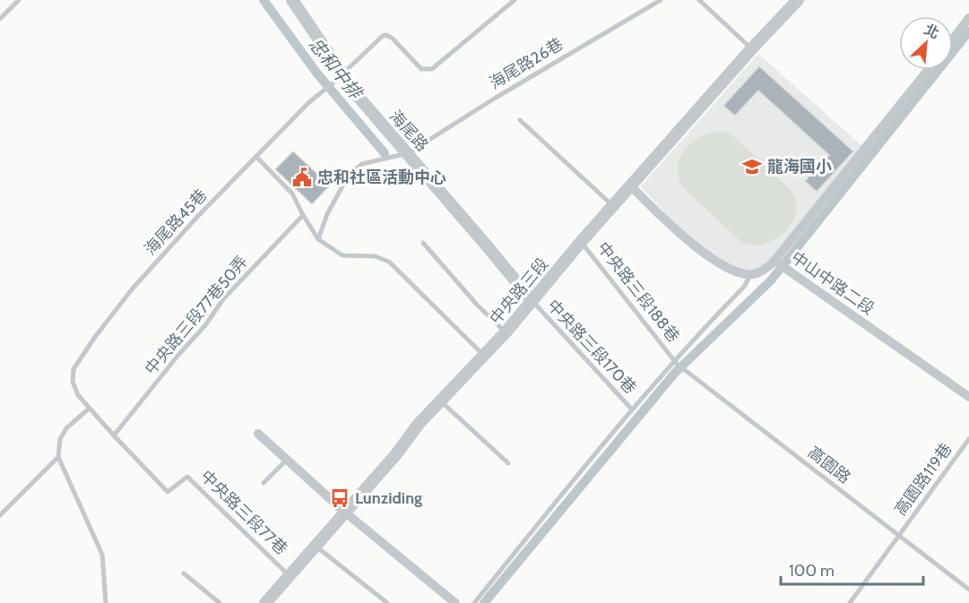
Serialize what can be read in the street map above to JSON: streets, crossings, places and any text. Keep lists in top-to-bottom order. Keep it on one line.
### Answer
{"streets":{"street":["海尾路","中山中路二段","中央路三段"],"lane":["海尾路26巷","海尾路45巷","中央路三段188巷","中央路三段77巷50弄","中央路三段170巷","高園路","高園路119巷","中央路三段77巷"]},"crossings":[["海尾路26巷","海尾路"],["海尾路","海尾路45巷"],["海尾路","中央路三段"],["海尾路","中央路三段170巷"],["海尾路45巷","中央路三段77巷"],["中央路三段","中央路三段188巷"],["中央路三段","中央路三段170巷"],["中央路三段","中央路三段77巷"],["中央路三段188巷","高園路"],["中央路三段77巷50弄","中央路三段77巷"],["高園路","高園路119巷"]],"water":["忠和中排"],"places":{"school or university":["龍海國小"],"public building":["忠和社區活動中心"],"bus stop":["Lunziding"]},"scale_bar":"100 m","north":"top right"}
